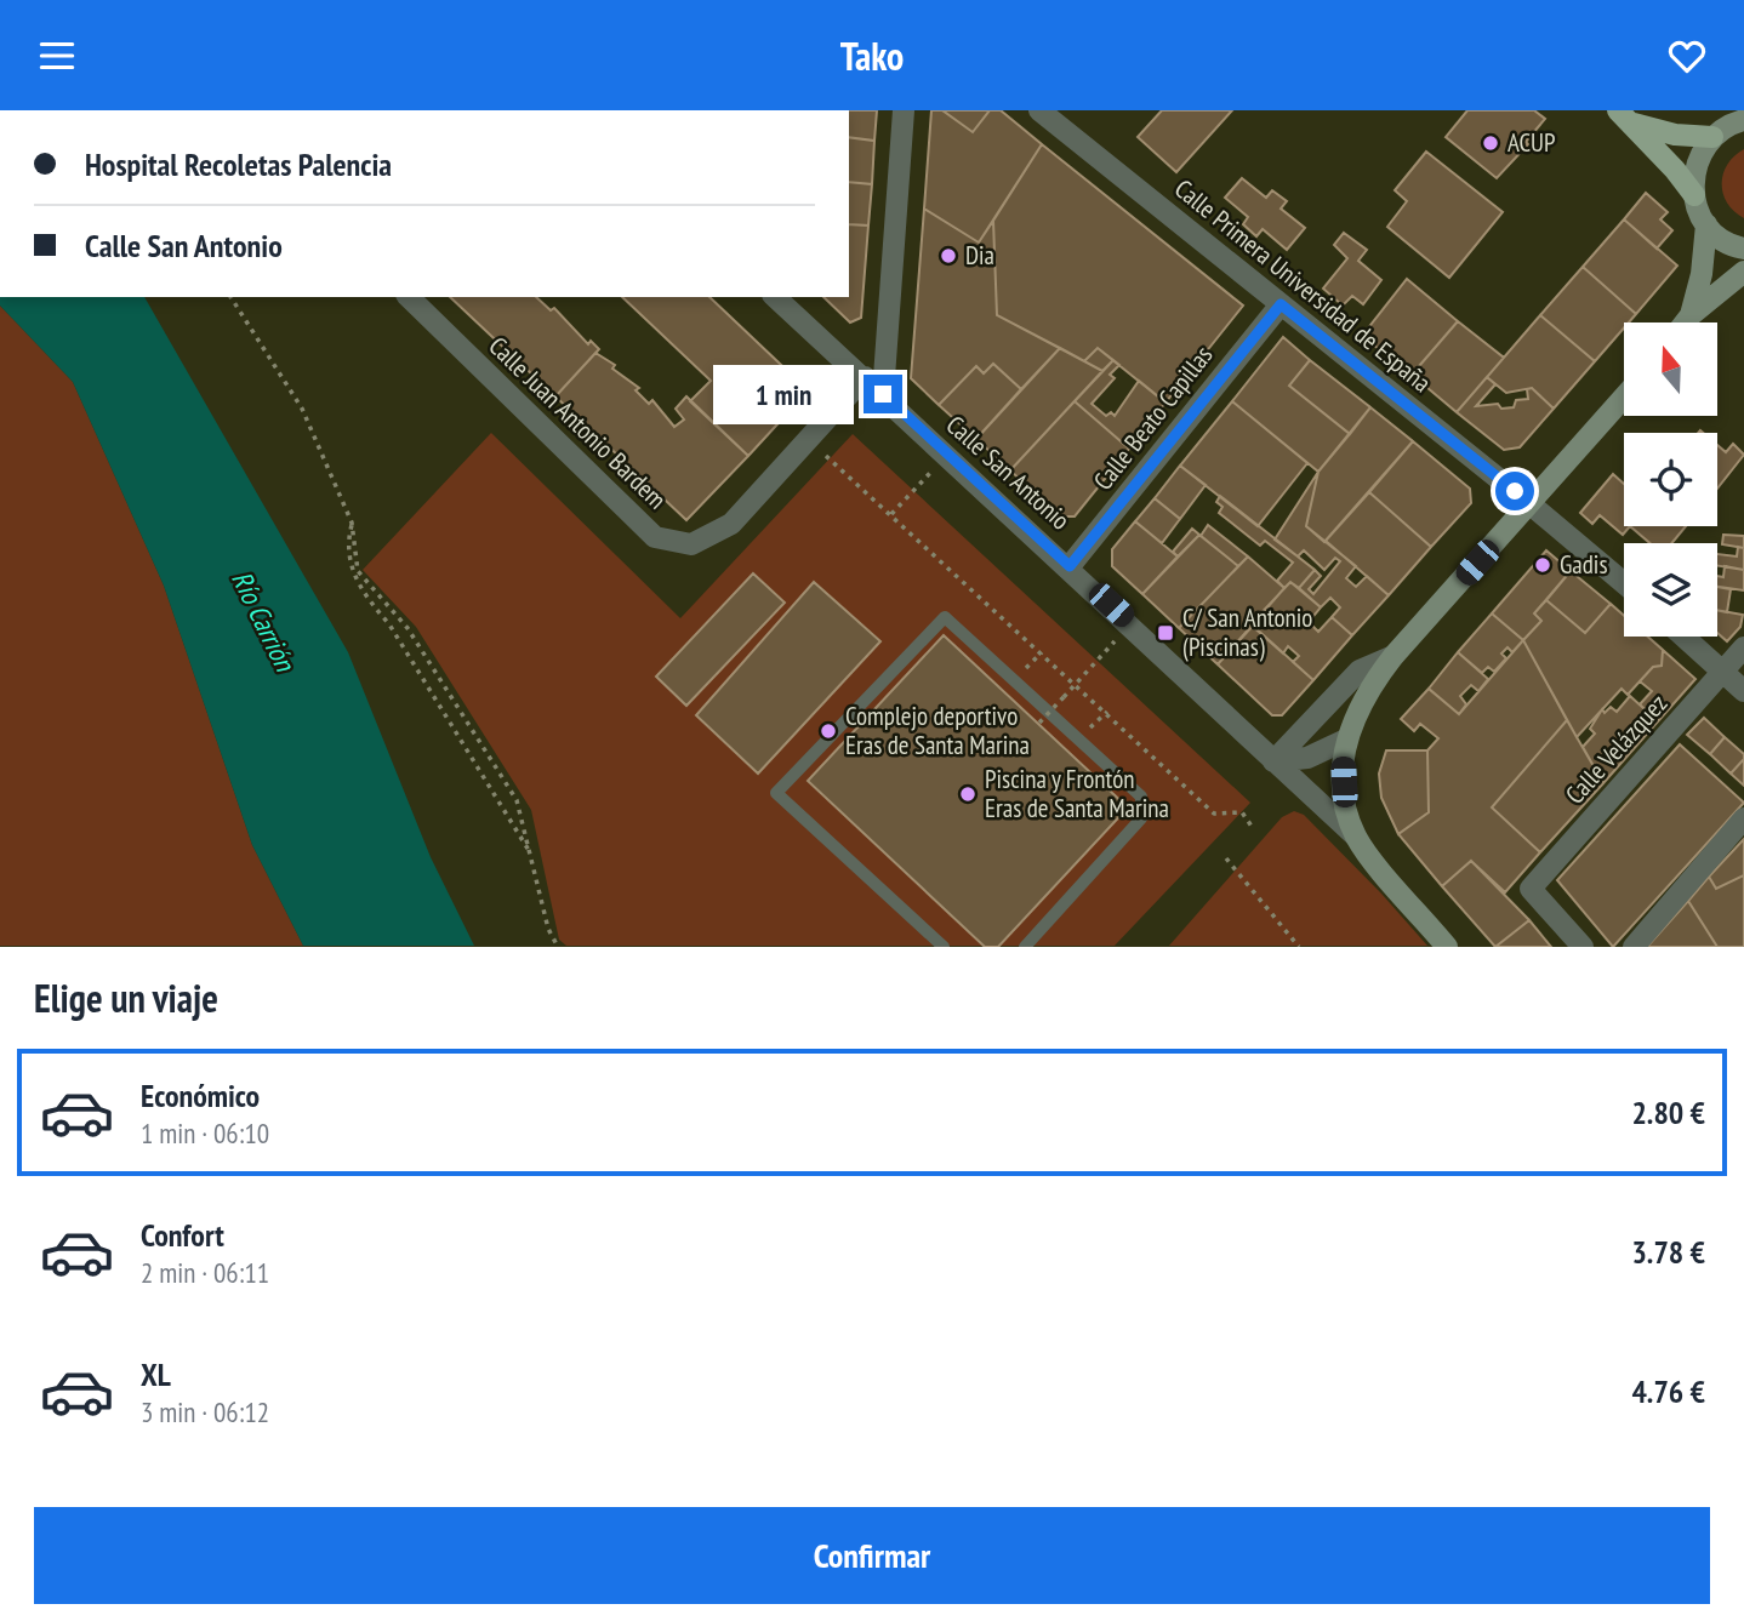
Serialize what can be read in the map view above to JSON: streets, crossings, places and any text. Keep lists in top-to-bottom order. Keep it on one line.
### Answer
{"streets":{"street":["Calle Primera Universidad de España","Calle Beato Capillas","Calle Juan Antonio Bardem","Calle San Antonio","Calle Velázquez"]},"crossings":[["Calle Primera Universidad de España","Calle Beato Capillas"],["Calle Beato Capillas","Calle San Antonio"],["Calle Juan Antonio Bardem","Calle San Antonio"]],"water":["Río Carrión"],"places":{"other":["ACUP","Dia","Gadis","Complejo deportivo Eras de Santa Marina","Piscina y Frontón Eras de Santa Marina"],"transit":["C/ San Antonio (Piscinas)"]},"north":"top","page":{"header":"Tako","banner":["Hospital Recoletas Palencia","Calle San Antonio"],"bubble":"1 min","heading":"Elige un viaje","list":[{"name":"Económico","note":"1 min · 06:10","value":"2.80 €"},{"name":"Confort","note":"2 min · 06:11","value":"3.78 €"},{"name":"XL","note":"3 min · 06:12","value":"4.76 €"}],"buttons":"Confirmar"}}
